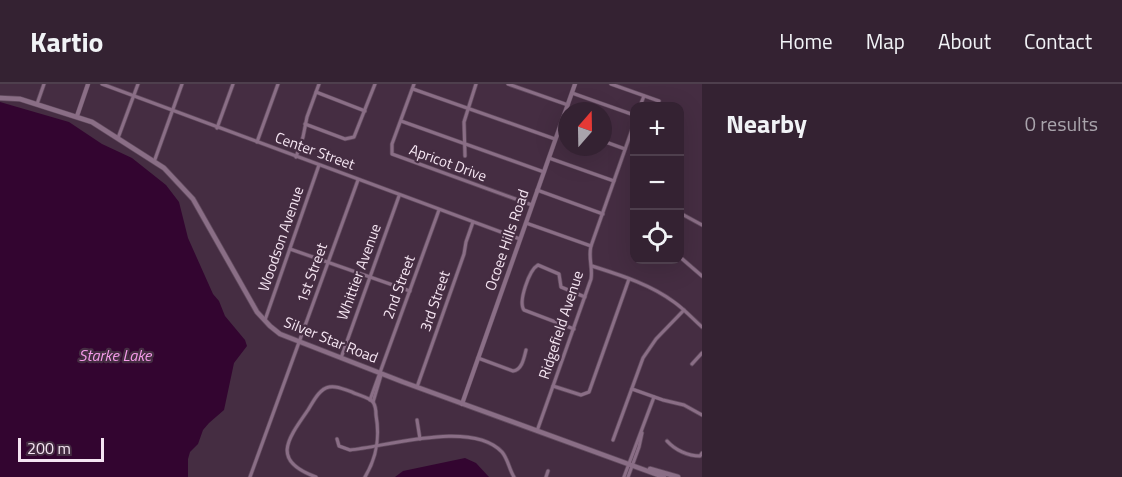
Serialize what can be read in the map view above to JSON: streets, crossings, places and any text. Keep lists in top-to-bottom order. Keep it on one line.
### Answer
{"streets":{"main road":["Silver Star Road"],"street":["Center Street","Apricot Drive","Woodson Avenue","Ocoee Hills Road","Whittier Avenue","1st Street","2nd Street","3rd Street","Ridgefield Avenue"]},"crossings":[["Center Street","Woodson Avenue"],["Center Street","Ocoee Hills Road"],["Center Street","Whittier Avenue"],["Center Street","1st Street"],["Center Street","2nd Street"],["Center Street","3rd Street"],["Apricot Drive","Ocoee Hills Road"],["Woodson Avenue","Silver Star Road"],["Ocoee Hills Road","Silver Star Road"],["Whittier Avenue","Silver Star Road"],["1st Street","Silver Star Road"],["2nd Street","Silver Star Road"],["3rd Street","Silver Star Road"],["Ridgefield Avenue","Silver Star Road"]],"water":["Starke Lake"],"scale_bar":"200 m","north":"top","page":{"header":"Kartio","nav":["Home","Map","About","Contact"],"heading":["Nearby","0 results"],"map_buttons":["+","−"],"scale":"200 m"}}
